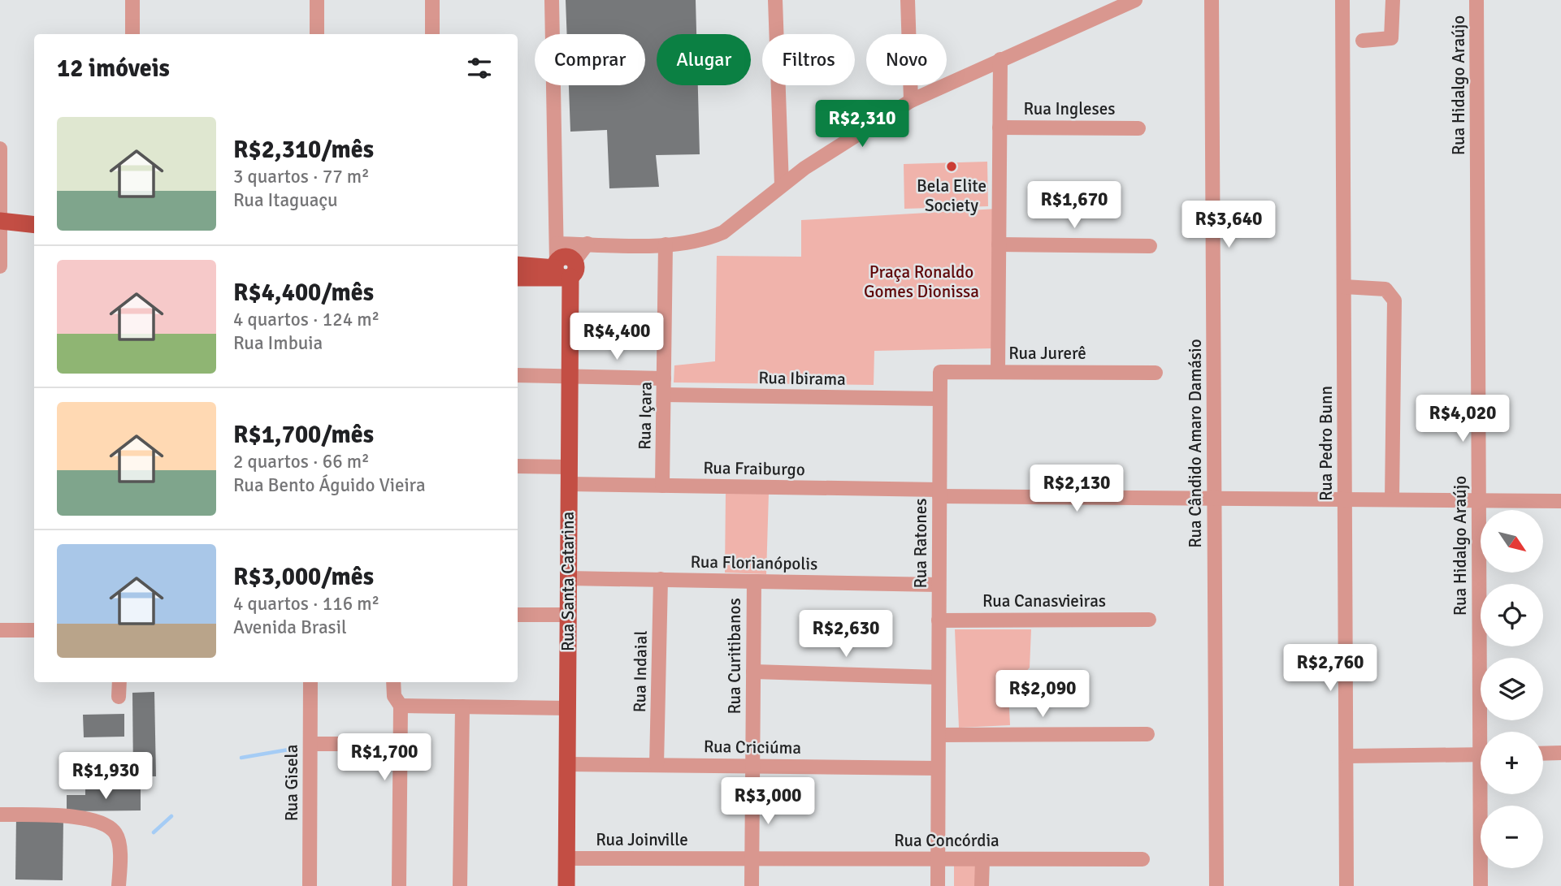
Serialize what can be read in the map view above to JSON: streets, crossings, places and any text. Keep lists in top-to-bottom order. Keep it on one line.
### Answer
{"streets":{"main road":["Rua Santa Catarina"],"street":["Rua Hidalgo Araújo","Rua Ingleses","Rua Jurerê","Rua Ibirama","Rua Içara","Rua Cândido Amaro Damásio","Rua Pedro Bunn","Rua Fraiburgo","Rua Ratones","Rua Florianópolis","Rua Canasvieiras","Rua Curitibanos","Rua Indaial","Rua Criciúma","Rua Gisela","Rua Joinville","Rua Concórdia"]},"crossings":[["Rua Hidalgo Araújo","Rua Fraiburgo"],["Rua Jurerê","Rua Ratones"],["Rua Ibirama","Rua Içara"],["Rua Ibirama","Rua Ratones"],["Rua Içara","Rua Fraiburgo"],["Rua Cândido Amaro Damásio","Rua Fraiburgo"],["Rua Pedro Bunn","Rua Fraiburgo"],["Rua Fraiburgo","Rua Ratones"],["Rua Fraiburgo","Rua Santa Catarina"],["Rua Ratones","Rua Florianópolis"],["Rua Ratones","Rua Canasvieiras"],["Rua Ratones","Rua Criciúma"],["Rua Ratones","Rua Concórdia"],["Rua Florianópolis","Rua Santa Catarina"],["Rua Florianópolis","Rua Curitibanos"],["Rua Florianópolis","Rua Indaial"],["Rua Santa Catarina","Rua Criciúma"],["Rua Santa Catarina","Rua Joinville"],["Rua Curitibanos","Rua Criciúma"],["Rua Curitibanos","Rua Joinville"],["Rua Curitibanos","Rua Concórdia"],["Rua Indaial","Rua Criciúma"],["Rua Joinville","Rua Concórdia"]],"parks":["Praça Ronaldo Gomes Dionissa"],"places":["Bela Elite Society"],"north":"bottom right","page":{"chip":["Comprar","Alugar","Filtros","Novo"],"heading":"12 imóveis","price":["R$2,310","R$1,670","R$3,640","R$4,400","R$4,020","R$2,130","R$2,630","R$2,760","R$2,090","R$1,700","R$1,930","R$3,000"],"list":[{"name":"R$2,310/mês","note":"3 quartos · 77 m² · Rua Itaguaçu"},{"name":"R$4,400/mês","note":"4 quartos · 124 m² · Rua Imbuia"},{"name":"R$1,700/mês","note":"2 quartos · 66 m² · Rua Bento Águido Vieira"},{"name":"R$3,000/mês","note":"4 quartos · 116 m² · Avenida Brasil"}],"map_buttons":["+","−"]}}
